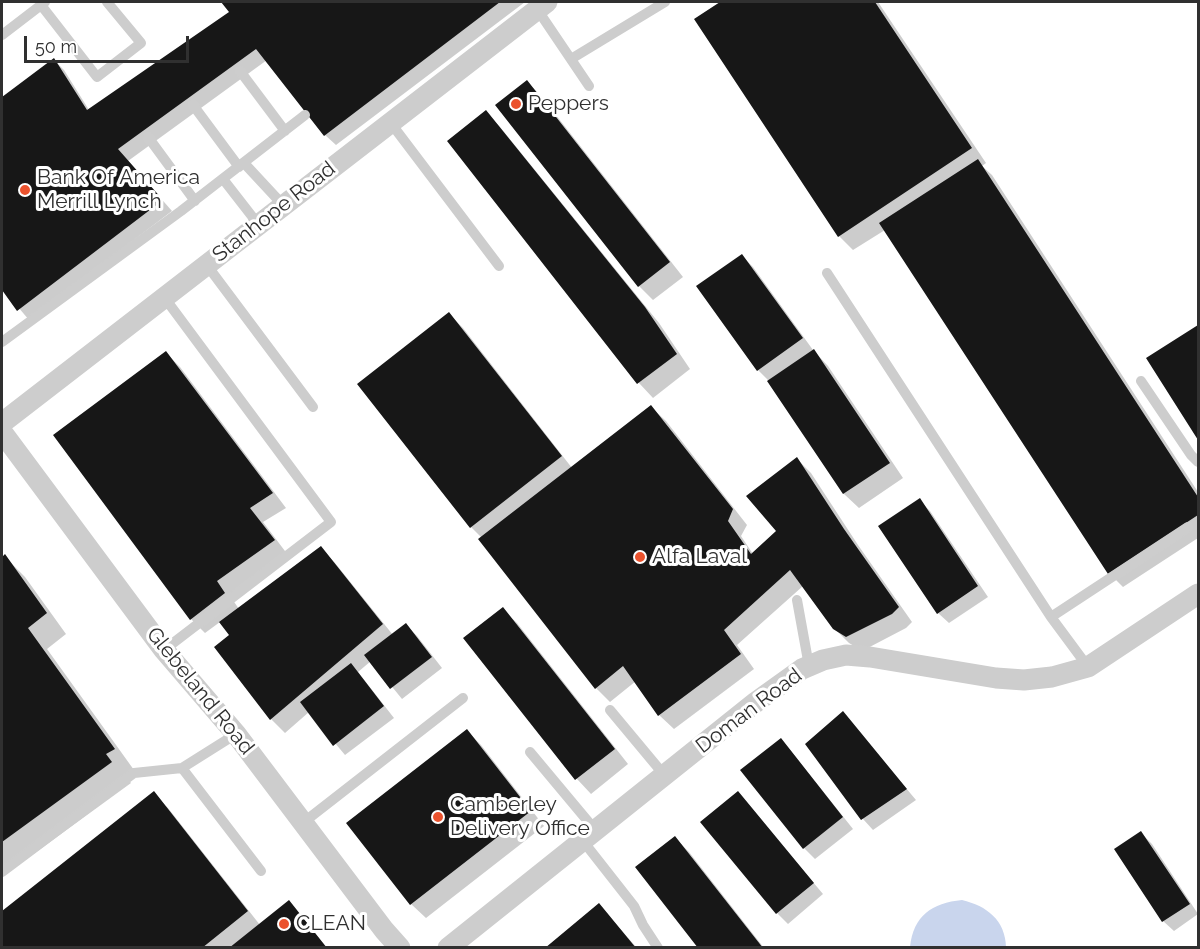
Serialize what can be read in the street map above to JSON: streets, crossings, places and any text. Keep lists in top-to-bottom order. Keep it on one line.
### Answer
{"streets":{"street":["Stanhope Road","Glebeland Road","Doman Road"]},"places":["Peppers","Bank Of America Merrill Lynch","Alfa Laval","Camberley Delivery Office","CLEAN"],"scale_bar":"50 m"}
